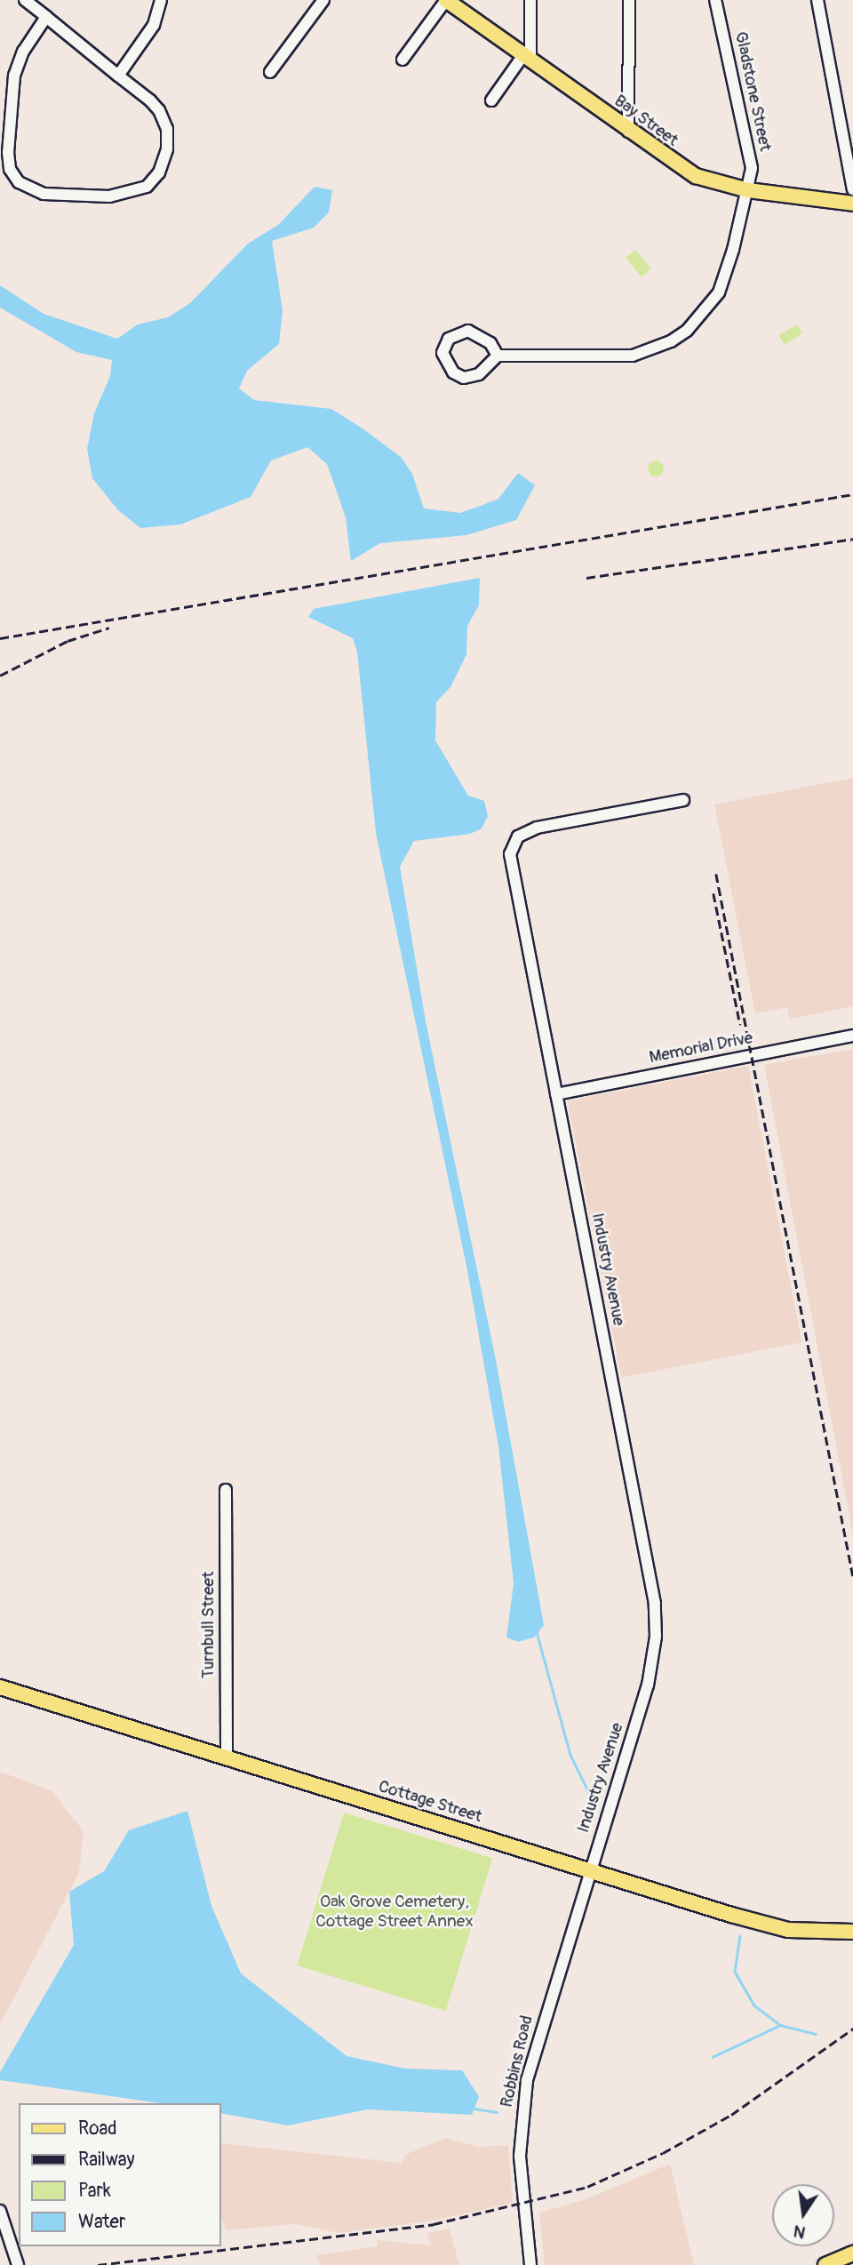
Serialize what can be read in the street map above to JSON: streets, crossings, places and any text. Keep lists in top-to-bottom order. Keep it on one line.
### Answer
{"streets":{"main road":["Bay Street","Cottage Street"],"street":["Gladstone Street","Memorial Drive","Industry Avenue","Turnbull Street","Robbins Road"]},"crossings":[["Gladstone Street","Bay Street"],["Memorial Drive","Industry Avenue"],["Industry Avenue","Cottage Street"],["Industry Avenue","Robbins Road"],["Turnbull Street","Cottage Street"],["Cottage Street","Robbins Road"]],"parks":["Oak Grove Cemetery, Cottage Street Annex"],"legend":["Road","Railway","Park","Water"],"north":"bottom"}
